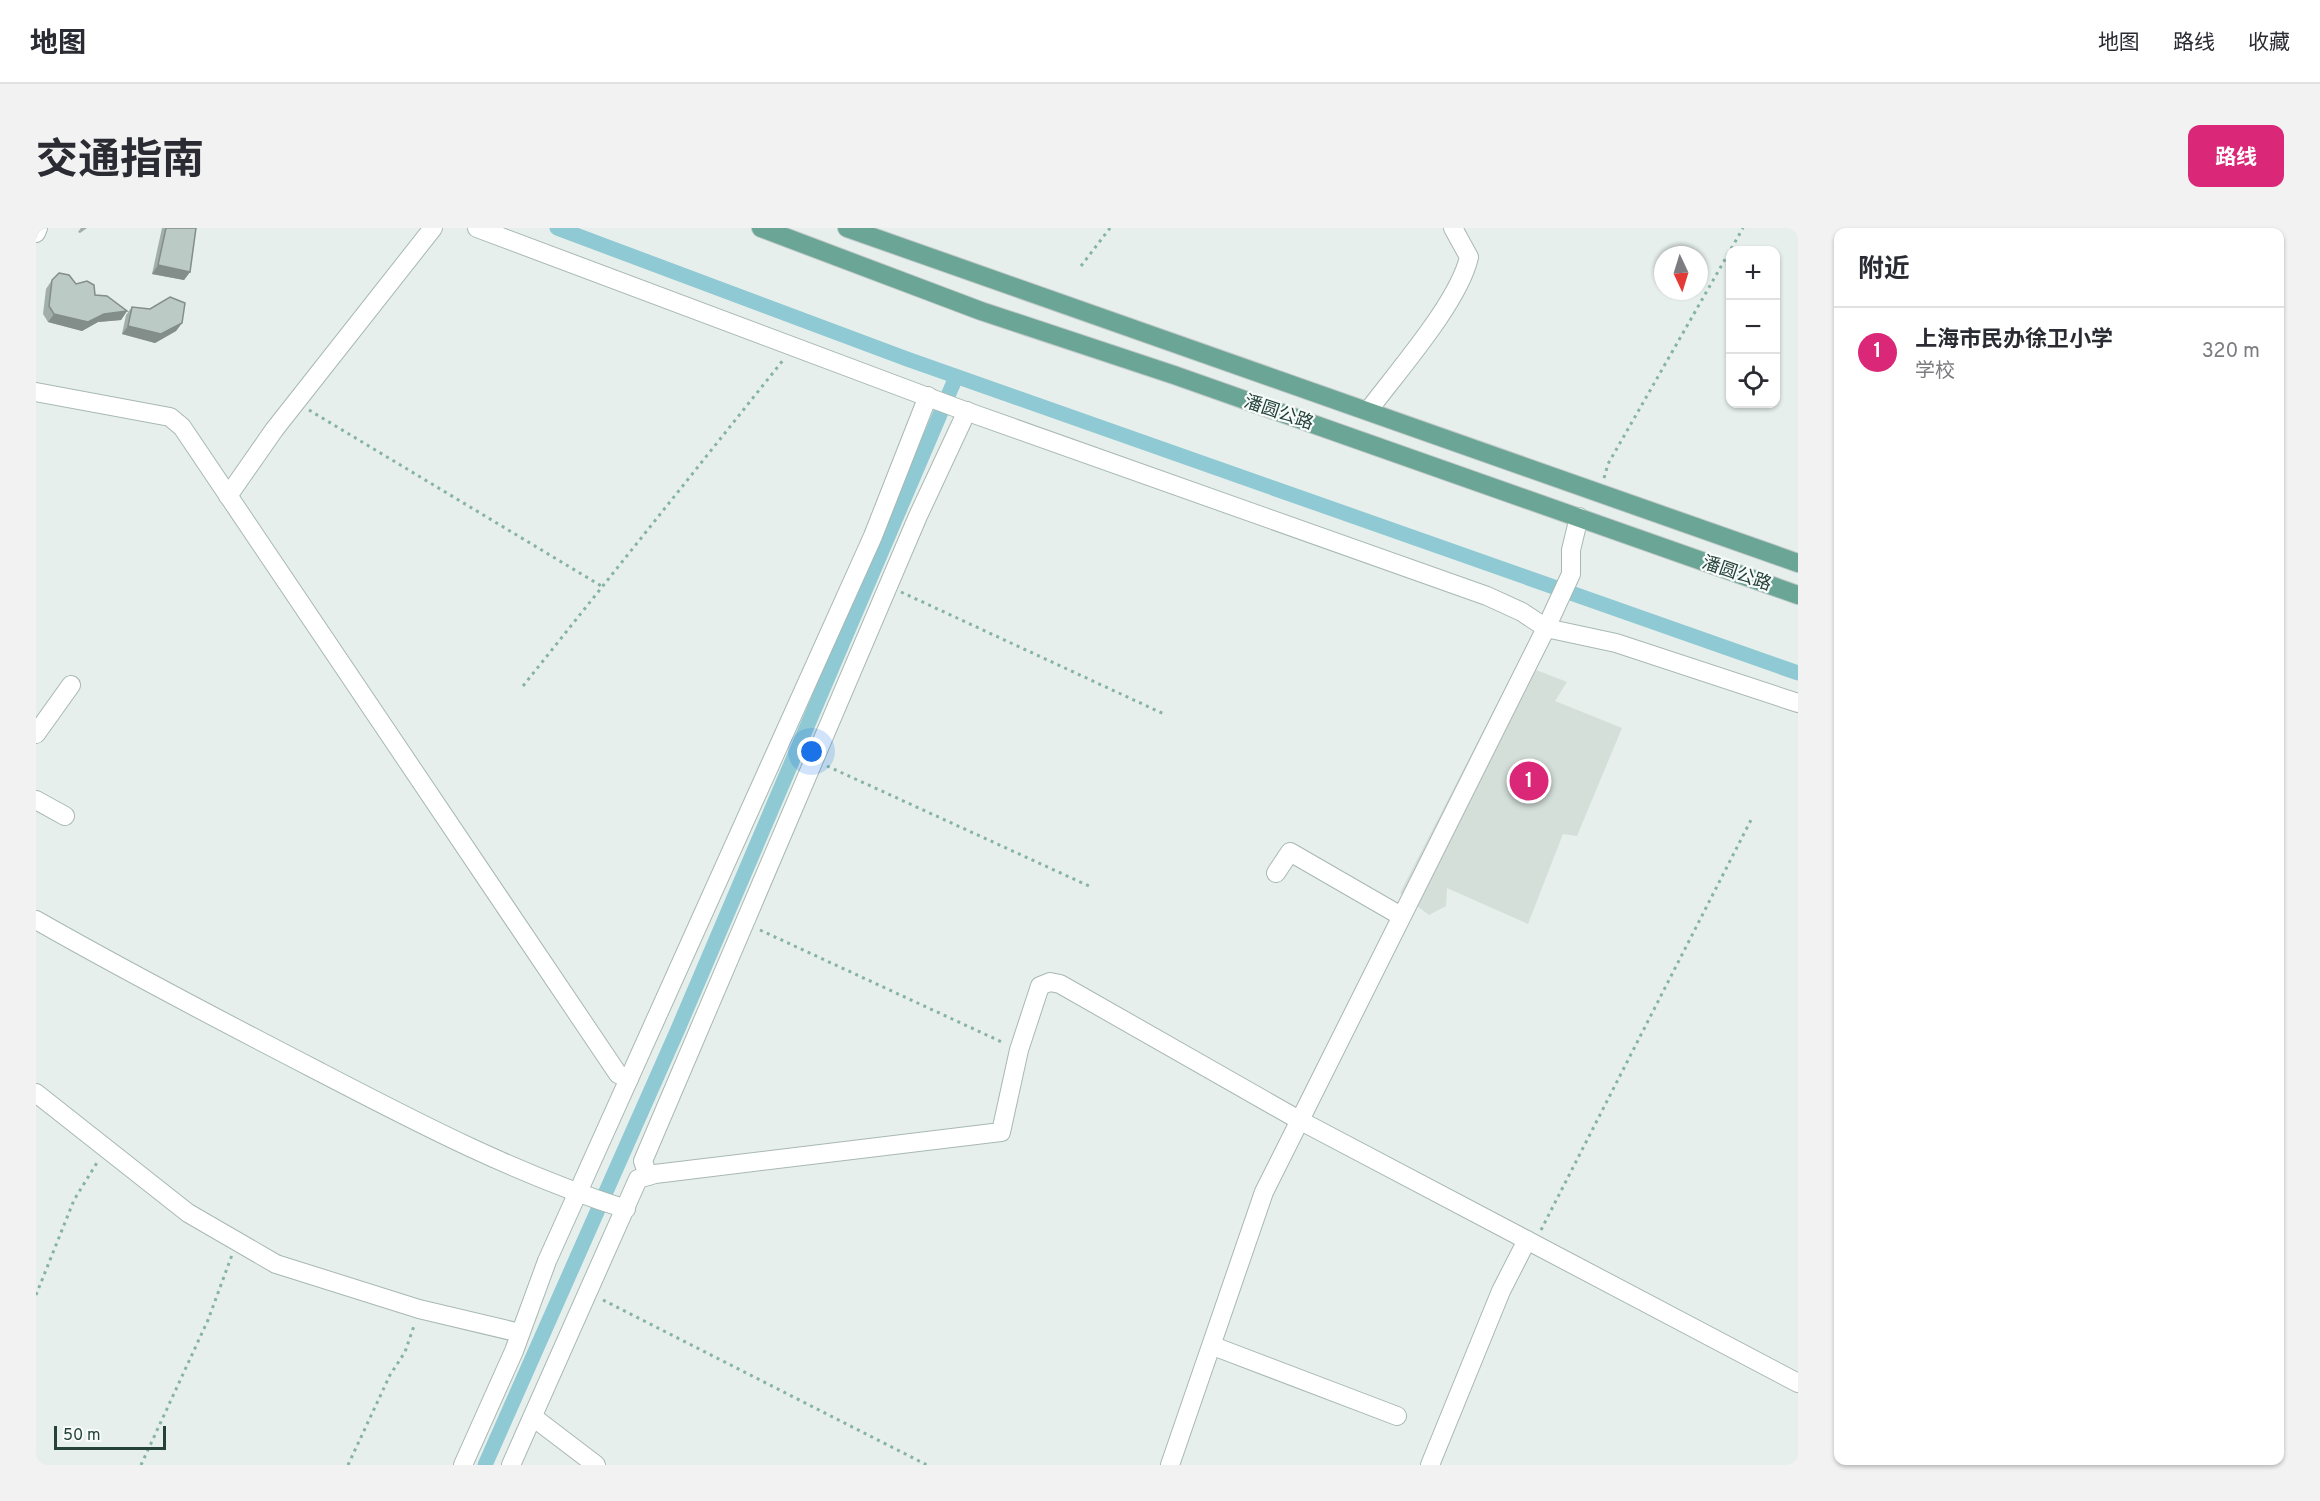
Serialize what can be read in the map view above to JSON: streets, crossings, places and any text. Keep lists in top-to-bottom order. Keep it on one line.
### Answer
{"streets":{"main road":["潘圆公路"]},"scale_bar":"50 m","north":"bottom","page":{"header":"地图","nav":["地图","路线","收藏"],"title":"交通指南","buttons":"路线","heading":"附近","map_buttons":["+","−"],"list":[{"mark":"1","name":"上海市民办徐卫小学","note":"学校","value":"320 m"}],"pins":"1","scale":"50 m"}}
